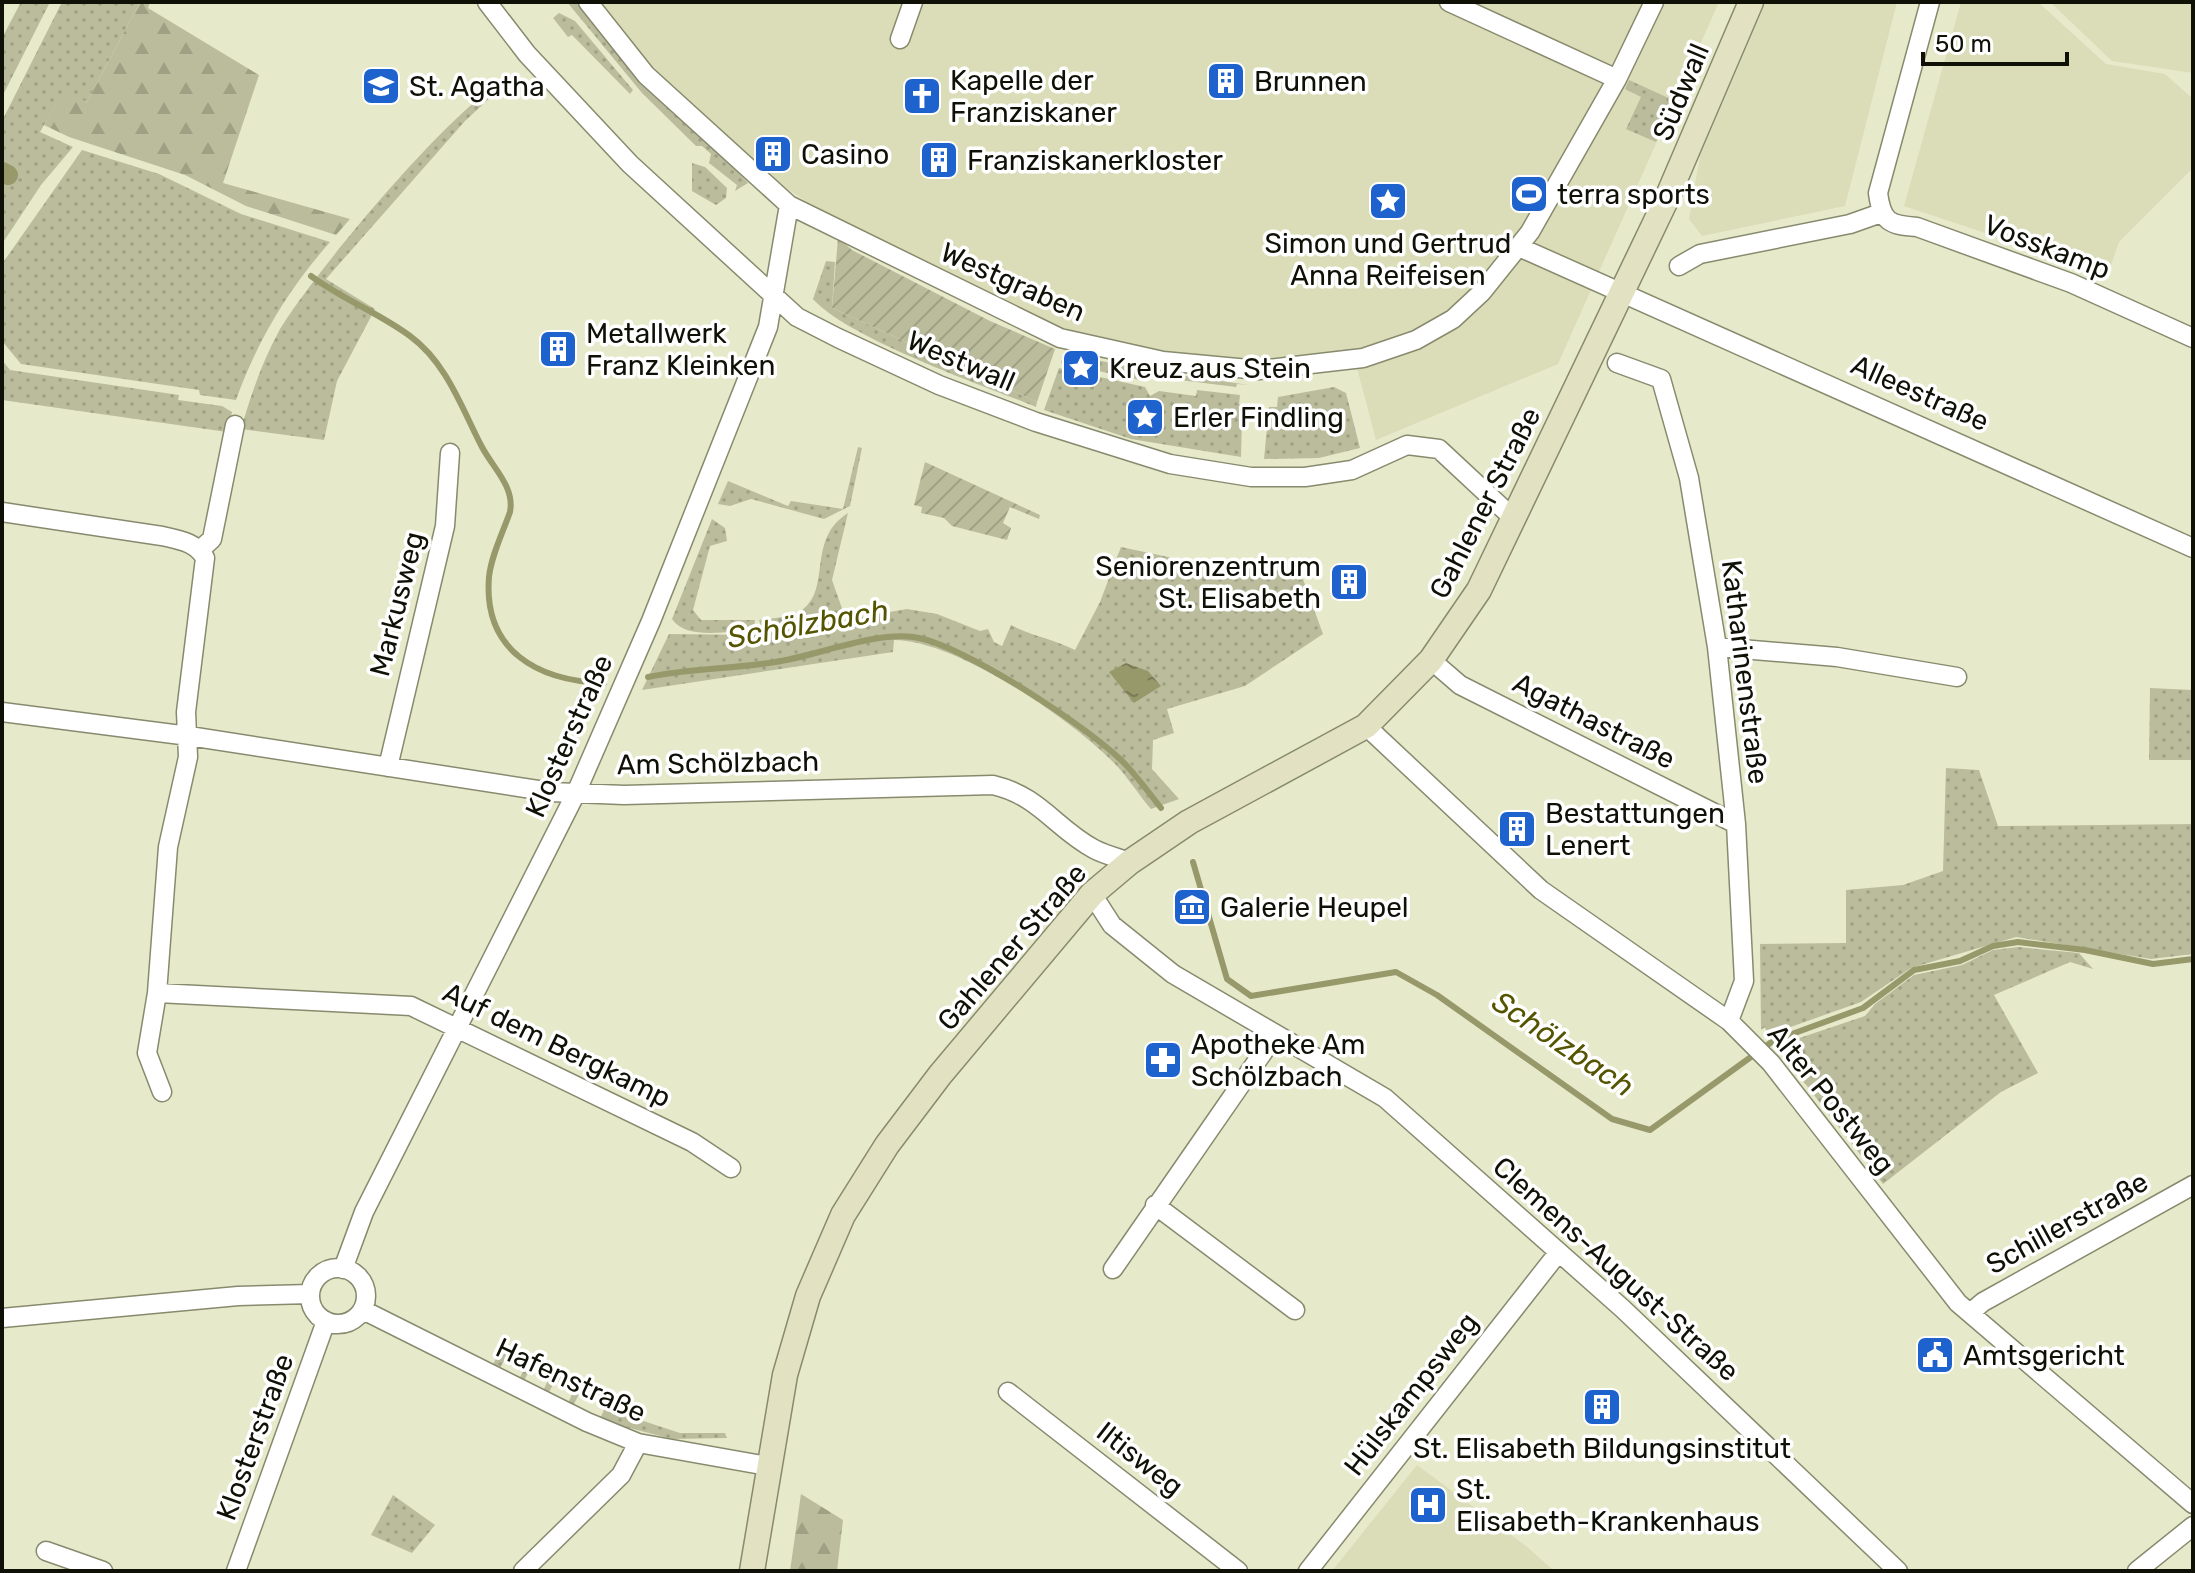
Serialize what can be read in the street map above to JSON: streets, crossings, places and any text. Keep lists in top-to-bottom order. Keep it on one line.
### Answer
{"streets":{"main road":["Südwall","Gahlener Straße"],"street":["Vosskamp","Westgraben","Westwall","Alleestraße","Markusweg","Katharinenstraße","Agathastraße","Klosterstraße","Am Schölzbach","Auf dem Bergkamp","Alter Postweg","Schillerstraße","Clemens-August-Straße","Hafenstraße","Hülskampsweg","Iltisweg"]},"crossings":[["Südwall","Alleestraße"],["Südwall","Gahlener Straße"],["Westgraben","Alleestraße"],["Westgraben","Klosterstraße"],["Westwall","Gahlener Straße"],["Westwall","Klosterstraße"],["Alleestraße","Gahlener Straße"],["Gahlener Straße","Agathastraße"],["Gahlener Straße","Am Schölzbach"],["Gahlener Straße","Alter Postweg"],["Gahlener Straße","Clemens-August-Straße"],["Gahlener Straße","Hafenstraße"],["Markusweg","Am Schölzbach"],["Katharinenstraße","Agathastraße"],["Katharinenstraße","Alter Postweg"],["Klosterstraße","Am Schölzbach"],["Klosterstraße","Auf dem Bergkamp"],["Klosterstraße","Hafenstraße"],["Alter Postweg","Schillerstraße"],["Clemens-August-Straße","Hülskampsweg"]],"water":["Schölzbach"],"places":{"building":["Brunnen","Casino","Franziskanerkloster","Metallwerk Franz Kleinken","Seniorenzentrum St. Elisabeth","Bestattungen Lenert","St. Elisabeth Bildungsinstitut"],"school or university":["St. Agatha"],"church":["Kapelle der Franziskaner"],"sports":["terra sports"],"place":["Simon und Gertrud Anna Reifeisen","Kreuz aus Stein","Erler Findling"],"museum":["Galerie Heupel"],"pharmacy":["Apotheke Am Schölzbach"],"public building":["Amtsgericht"],"hospital":["St. Elisabeth-Krankenhaus"]},"scale_bar":"50 m"}
